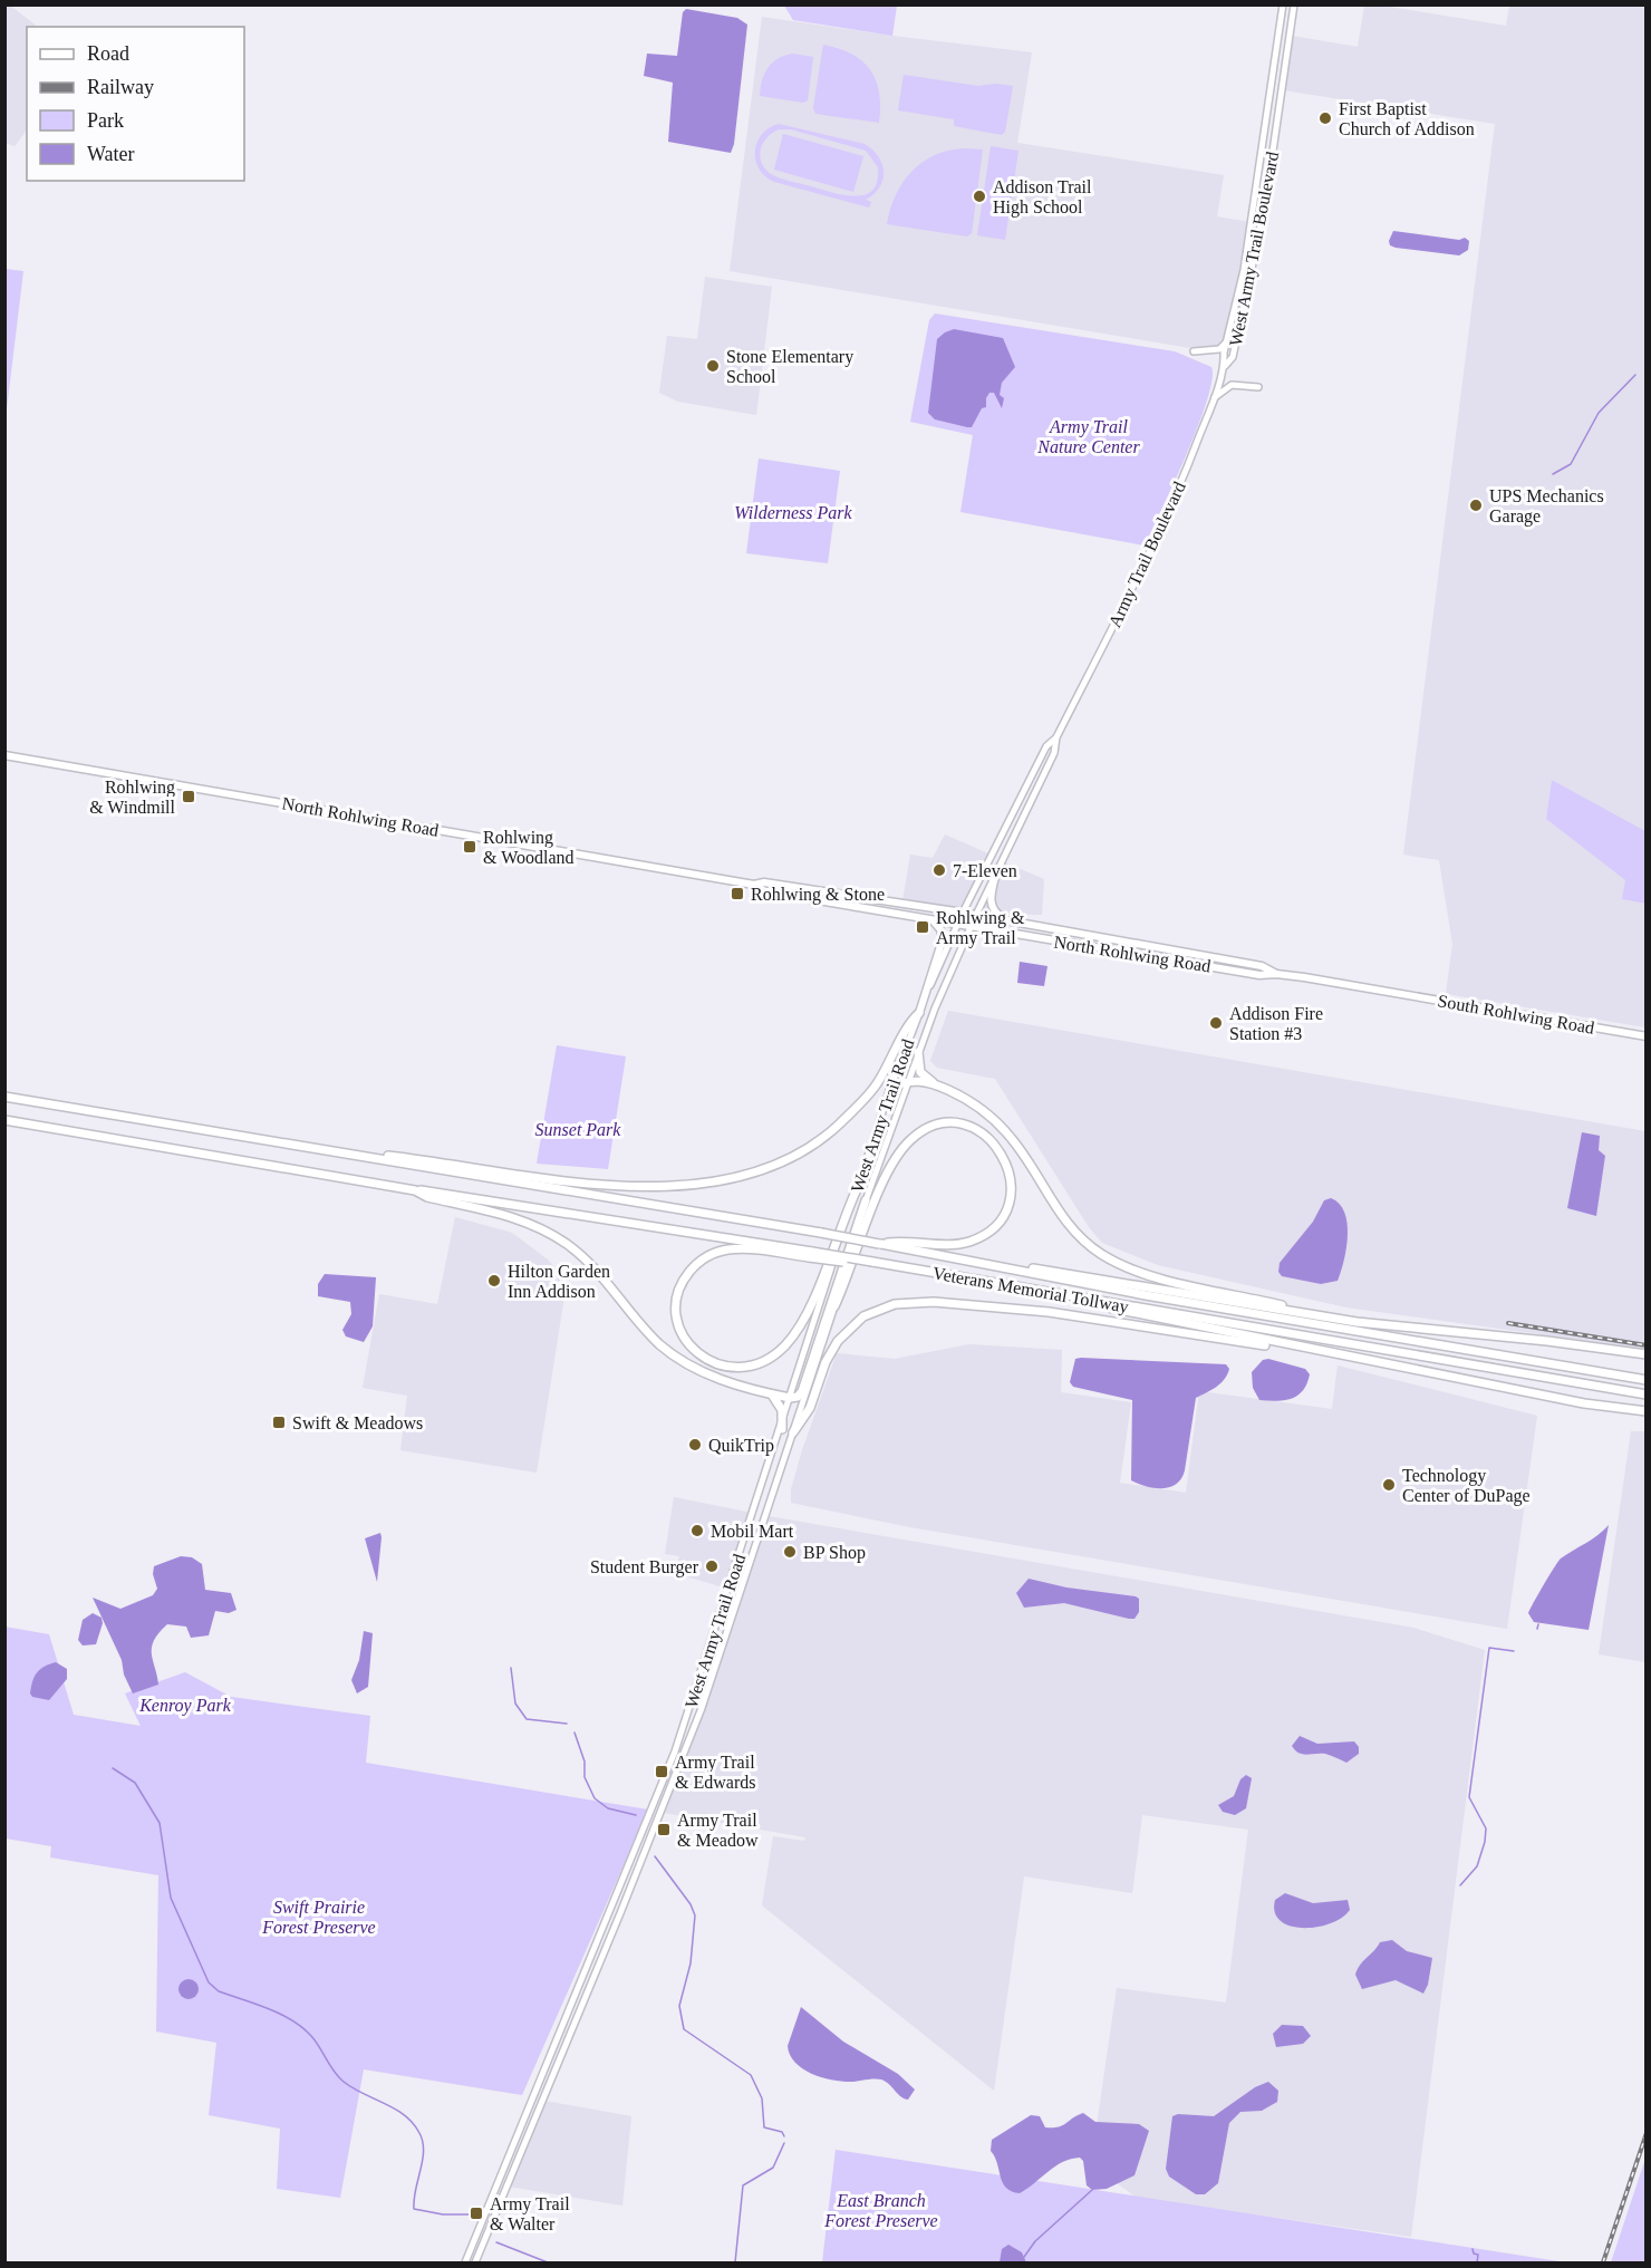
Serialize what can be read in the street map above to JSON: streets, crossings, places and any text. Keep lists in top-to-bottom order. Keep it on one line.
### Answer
{"streets":{"highway":["Veterans Memorial Tollway"],"main road":["West Army Trail Boulevard","Army Trail Boulevard","North Rohlwing Road","South Rohlwing Road","West Army Trail Road"]},"crossings":[["West Army Trail Boulevard","Army Trail Boulevard"],["Army Trail Boulevard","North Rohlwing Road"],["Army Trail Boulevard","West Army Trail Road"],["North Rohlwing Road","South Rohlwing Road"],["North Rohlwing Road","West Army Trail Road"]],"parks":["Army Trail Nature Center","Wilderness Park","Sunset Park","Kenroy Park","Swift Prairie Forest Preserve","East Branch Forest Preserve"],"places":{"other":["First Baptist Church of Addison","Addison Trail High School","Stone Elementary School","UPS Mechanics Garage","7-Eleven","Addison Fire Station #3","Hilton Garden Inn Addison","QuikTrip","Technology Center of DuPage","Mobil Mart","BP Shop","Student Burger"],"transit":["Rohlwing & Windmill","Rohlwing & Woodland","Rohlwing & Stone","Rohlwing & Army Trail","Swift & Meadows","Army Trail & Edwards","Army Trail & Meadow","Army Trail & Walter"]},"legend":["Road","Railway","Park","Water"]}
